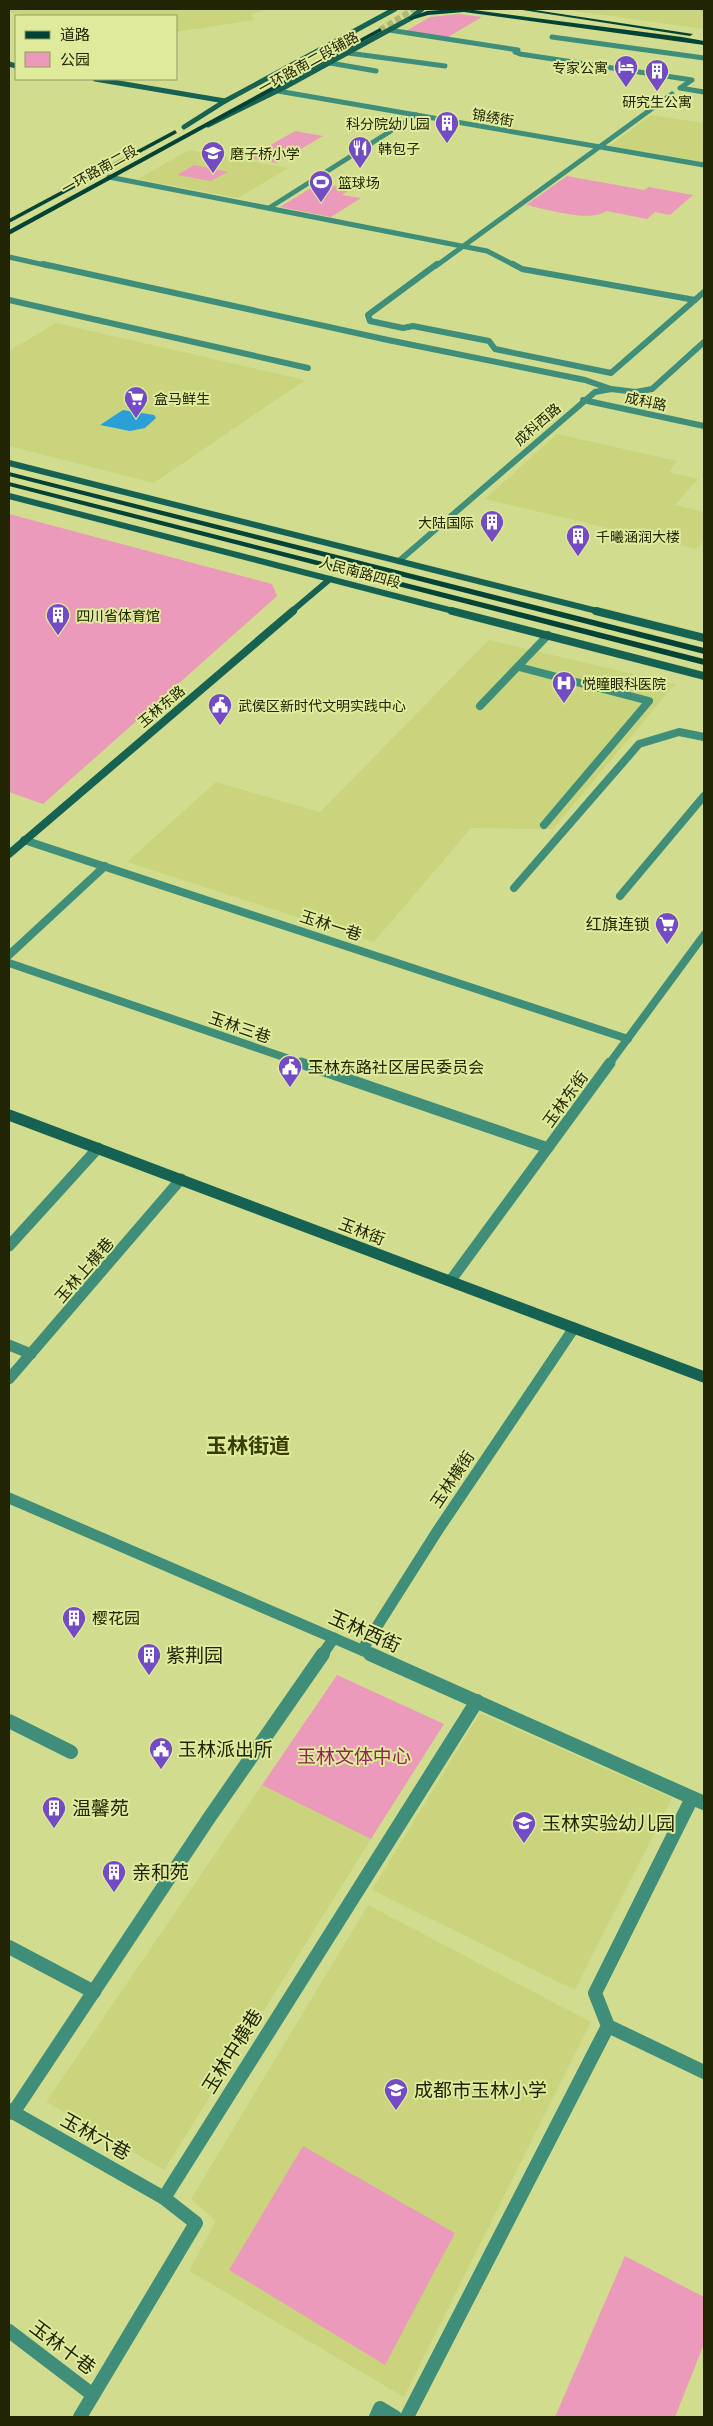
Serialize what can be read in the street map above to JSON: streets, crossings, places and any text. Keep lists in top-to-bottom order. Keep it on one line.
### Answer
{"streets":{"main road":["一环路南二段","人民南路四段"],"street":["一环路南二段辅路","锦绣街","成科路","成科西路","玉林东路","玉林一巷","玉林三巷","玉林东街","玉林街","玉林上横巷","玉林横街","玉林西街","玉林中横巷","玉林六巷","玉林十巷"]},"crossings":[["一环路南二段辅路","锦绣街"],["一环路南二段辅路","一环路南二段"],["成科路","成科西路"],["成科西路","人民南路四段"],["人民南路四段","玉林东路"],["玉林东路","玉林一巷"],["玉林一巷","玉林东街"],["玉林三巷","玉林东街"],["玉林东街","玉林街"],["玉林街","玉林上横巷"],["玉林街","玉林横街"],["玉林横街","玉林西街"],["玉林西街","玉林中横巷"],["玉林中横巷","玉林六巷"]],"districts":["玉林街道"],"parks":["玉林文体中心"],"places":{"hotel":["专家公寓"],"building":["研究生公寓","科分院幼儿园","大陆国际","千曦涵润大楼","四川省体育馆","樱花园","紫荆园","温馨苑","亲和苑"],"restaurant":["韩包子"],"school or university":["磨子桥小学","玉林实验幼儿园","成都市玉林小学"],"sports":["篮球场"],"supermarket":["盒马鲜生","红旗连锁"],"hospital":["悦瞳眼科医院"],"public building":["武侯区新时代文明实践中心","玉林东路社区居民委员会","玉林派出所"]},"legend":["道路","公园"]}
